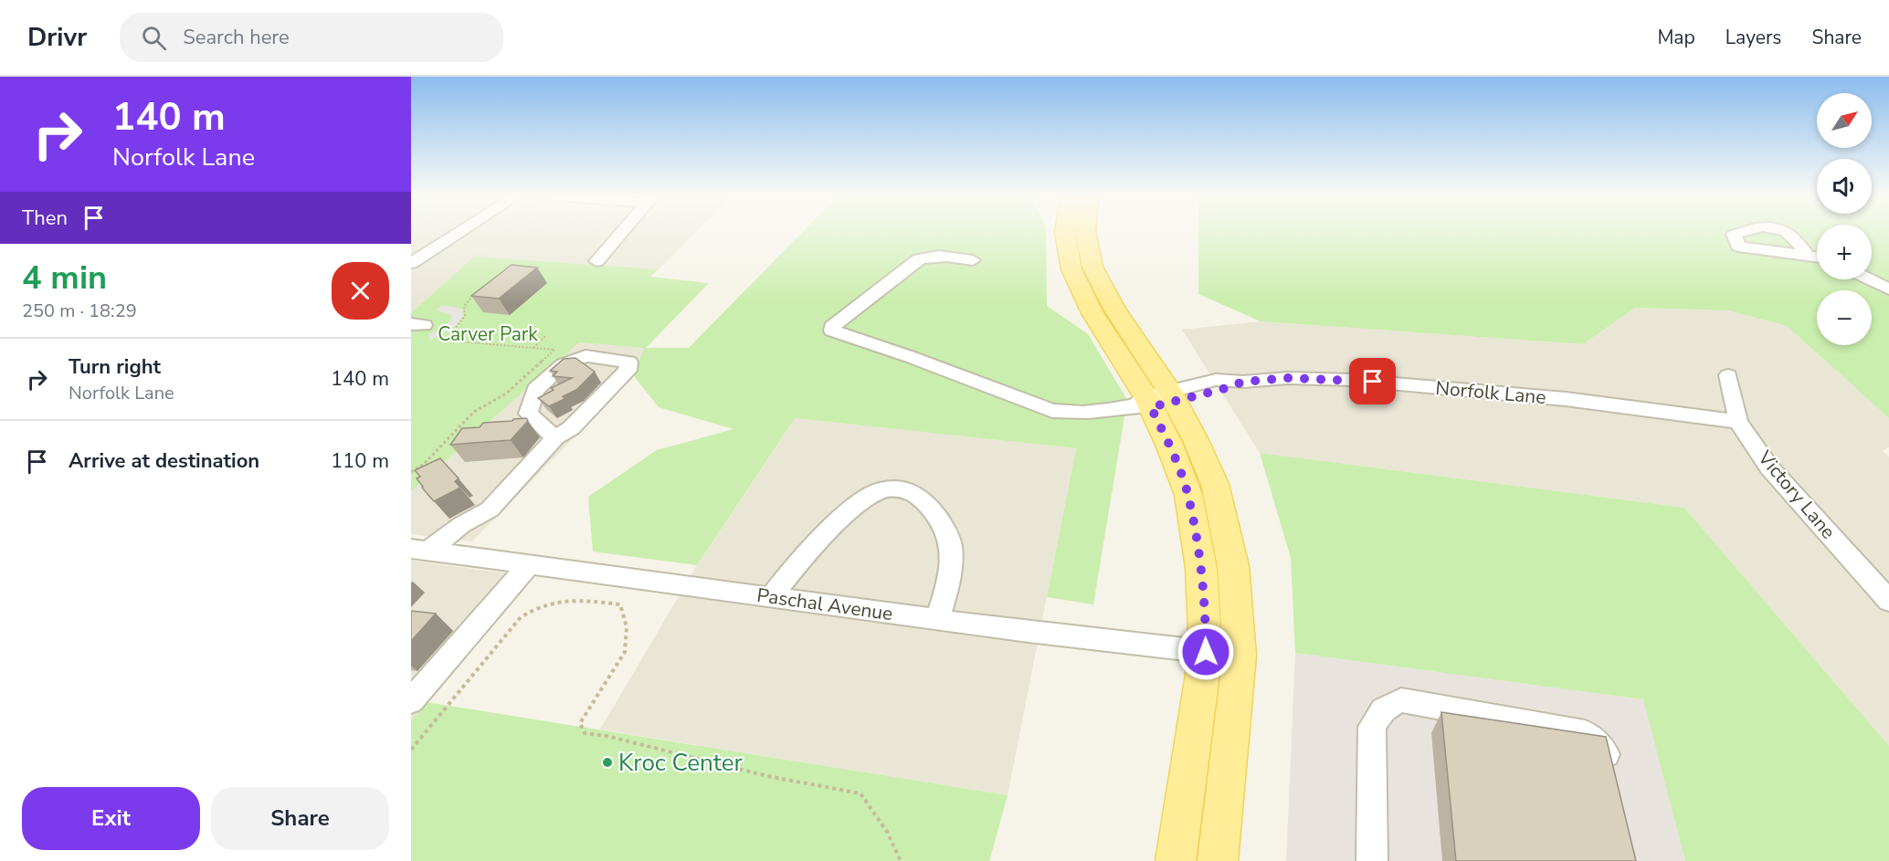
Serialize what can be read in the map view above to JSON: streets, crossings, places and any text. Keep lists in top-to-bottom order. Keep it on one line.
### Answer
{"streets":{"street":["Norfolk Lane","Victory Lane","Paschal Avenue"]},"crossings":[["Norfolk Lane","Victory Lane"]],"parks":["Carver Park"],"places":["Kroc Center"],"north":"top right","page":{"header":"Drivr","search":"Search here","nav":["Map","Layers","Share"],"turn":["140 m","Norfolk Lane"],"map_buttons":["+","−"],"then":"Then","heading":["4 min","250 m · 18:29"],"list":[{"name":"Turn right","note":"Norfolk Lane","value":"140 m"},{"name":"Arrive at destination","value":"110 m"}],"buttons":["Exit","Share"]}}
